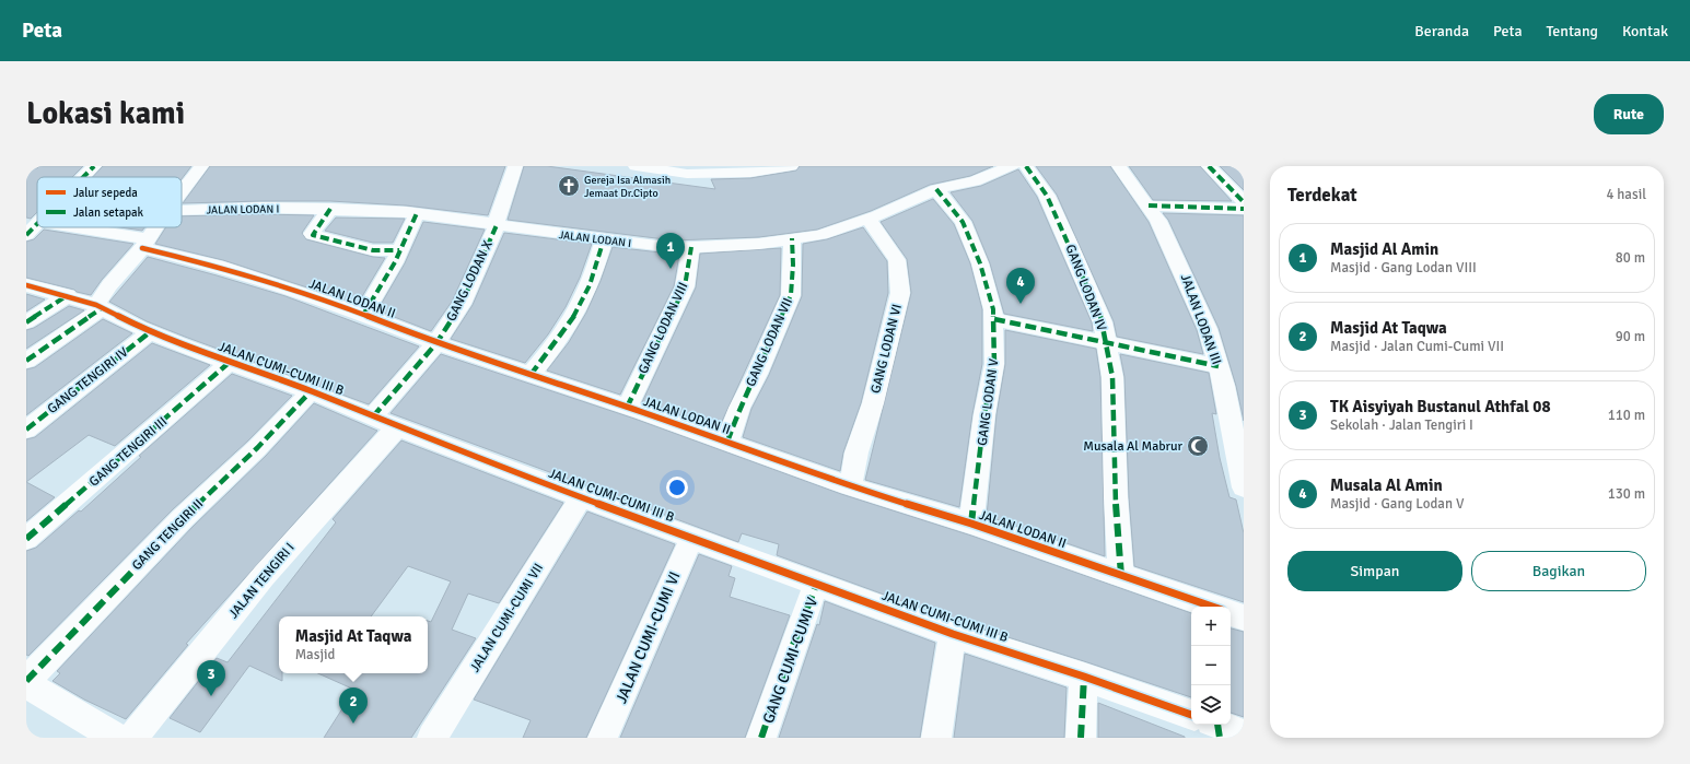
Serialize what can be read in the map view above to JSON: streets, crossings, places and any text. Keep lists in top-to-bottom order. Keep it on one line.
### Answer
{"streets":{"street":["JALAN LODAN I","GANG LODAN X","GANG LODAN IV","JALAN LODAN II","JALAN LODAN III","GANG LODAN VIII","GANG LODAN VII","GANG LODAN VI","JALAN CUMI-CUMI III B","GANG TENGIRI IV","GANG LODAN V","GANG TENGIRI III","GANG TENGIRI II","JALAN TENGIRI I","JALAN CUMI-CUMI VII","JALAN CUMI-CUMI VI","GANG CUMI-CUMI V"]},"crossings":[["JALAN LODAN I","GANG LODAN X"],["JALAN LODAN I","GANG LODAN VIII"],["JALAN LODAN I","GANG LODAN VII"],["JALAN LODAN I","GANG LODAN VI"],["JALAN LODAN I","GANG LODAN V"],["GANG LODAN X","JALAN LODAN II"],["GANG LODAN X","JALAN CUMI-CUMI III B"],["GANG LODAN IV","JALAN LODAN II"],["JALAN LODAN II","GANG LODAN VIII"],["JALAN LODAN II","GANG LODAN VII"],["JALAN LODAN II","GANG LODAN VI"],["JALAN LODAN II","GANG LODAN V"],["JALAN CUMI-CUMI III B","GANG TENGIRI IV"],["JALAN CUMI-CUMI III B","GANG TENGIRI III"],["JALAN CUMI-CUMI III B","GANG TENGIRI II"],["JALAN CUMI-CUMI III B","JALAN TENGIRI I"],["JALAN CUMI-CUMI III B","JALAN CUMI-CUMI VII"],["JALAN CUMI-CUMI III B","JALAN CUMI-CUMI VI"],["JALAN CUMI-CUMI III B","GANG CUMI-CUMI V"]],"places":{"church":["Gereja Isa Almasih Jemaat Dr.Cipto"],"mosque":["Musala Al Mabrur"]},"legend":["Jalur sepeda","Jalan setapak"],"page":{"header":"Peta","nav":["Beranda","Peta","Tentang","Kontak"],"buttons":["Rute",["Simpan","Bagikan"]],"title":"Lokasi kami","heading":["Terdekat","4 hasil"],"list":[{"mark":"1","name":"Masjid Al Amin","note":"Masjid · Gang Lodan VIII","value":"80 m"},{"mark":"2","name":"Masjid At Taqwa","note":"Masjid · Jalan Cumi-Cumi VII","value":"90 m"},{"mark":"3","name":"TK Aisyiyah Bustanul Athfal 08","note":"Sekolah · Jalan Tengiri I","value":"110 m"},{"mark":"4","name":"Musala Al Amin","note":"Masjid · Gang Lodan V","value":"130 m"}],"pins":["1","4","3","2"],"map_buttons":["+","−"],"popup":["Masjid At Taqwa","Masjid"]}}
